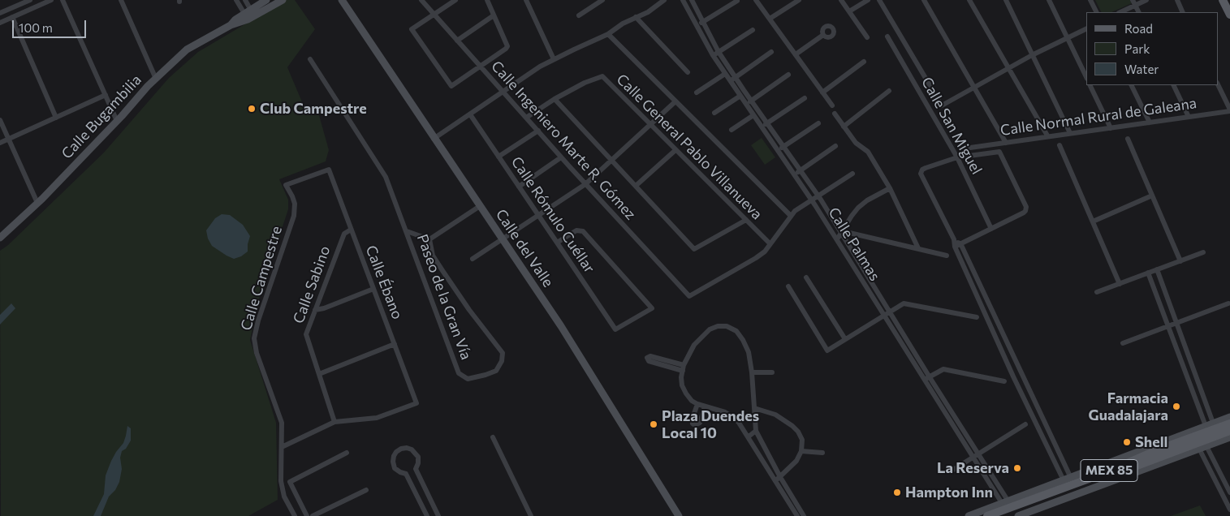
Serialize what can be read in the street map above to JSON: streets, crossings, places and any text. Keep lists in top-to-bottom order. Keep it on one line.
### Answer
{"streets":{"main road":["MEX 85"],"street":["Calle Bugambilia","Calle Normal Rural de Galeana","Calle San Miguel","Calle Ingeniero Marte R. Gómez","Calle General Pablo Villanueva","Calle Rómulo Cuéllar","Calle Palmas","Calle del Valle","Calle Campestre","Calle Ébano","Calle Sabino","Paseo de la Gran Vía"]},"crossings":[["Calle Ingeniero Marte R. Gómez","Calle General Pablo Villanueva"],["Calle Campestre","Calle Ébano"],["Calle Ébano","Calle Sabino"]],"places":["Club Campestre","Farmacia Guadalajara","Plaza Duendes Local 10","Shell","La Reserva","Hampton Inn"],"legend":["Road","Park","Water"],"scale_bar":"100 m"}
